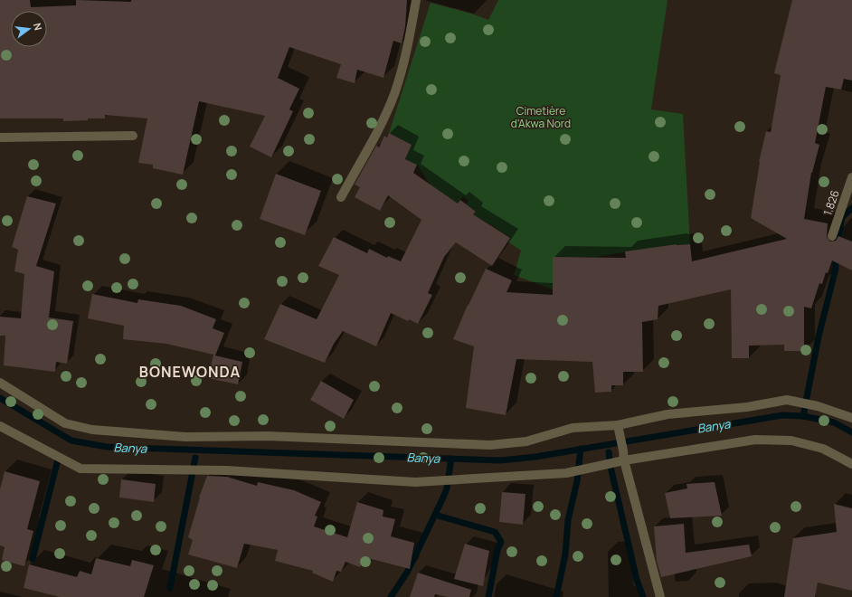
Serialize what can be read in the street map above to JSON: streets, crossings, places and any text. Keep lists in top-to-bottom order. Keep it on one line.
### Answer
{"streets":{"street":["1.826"]},"districts":["BONEWONDA"],"water":["Banya"],"parks":["Cimetière d'Akwa Nord"],"north":"right"}
